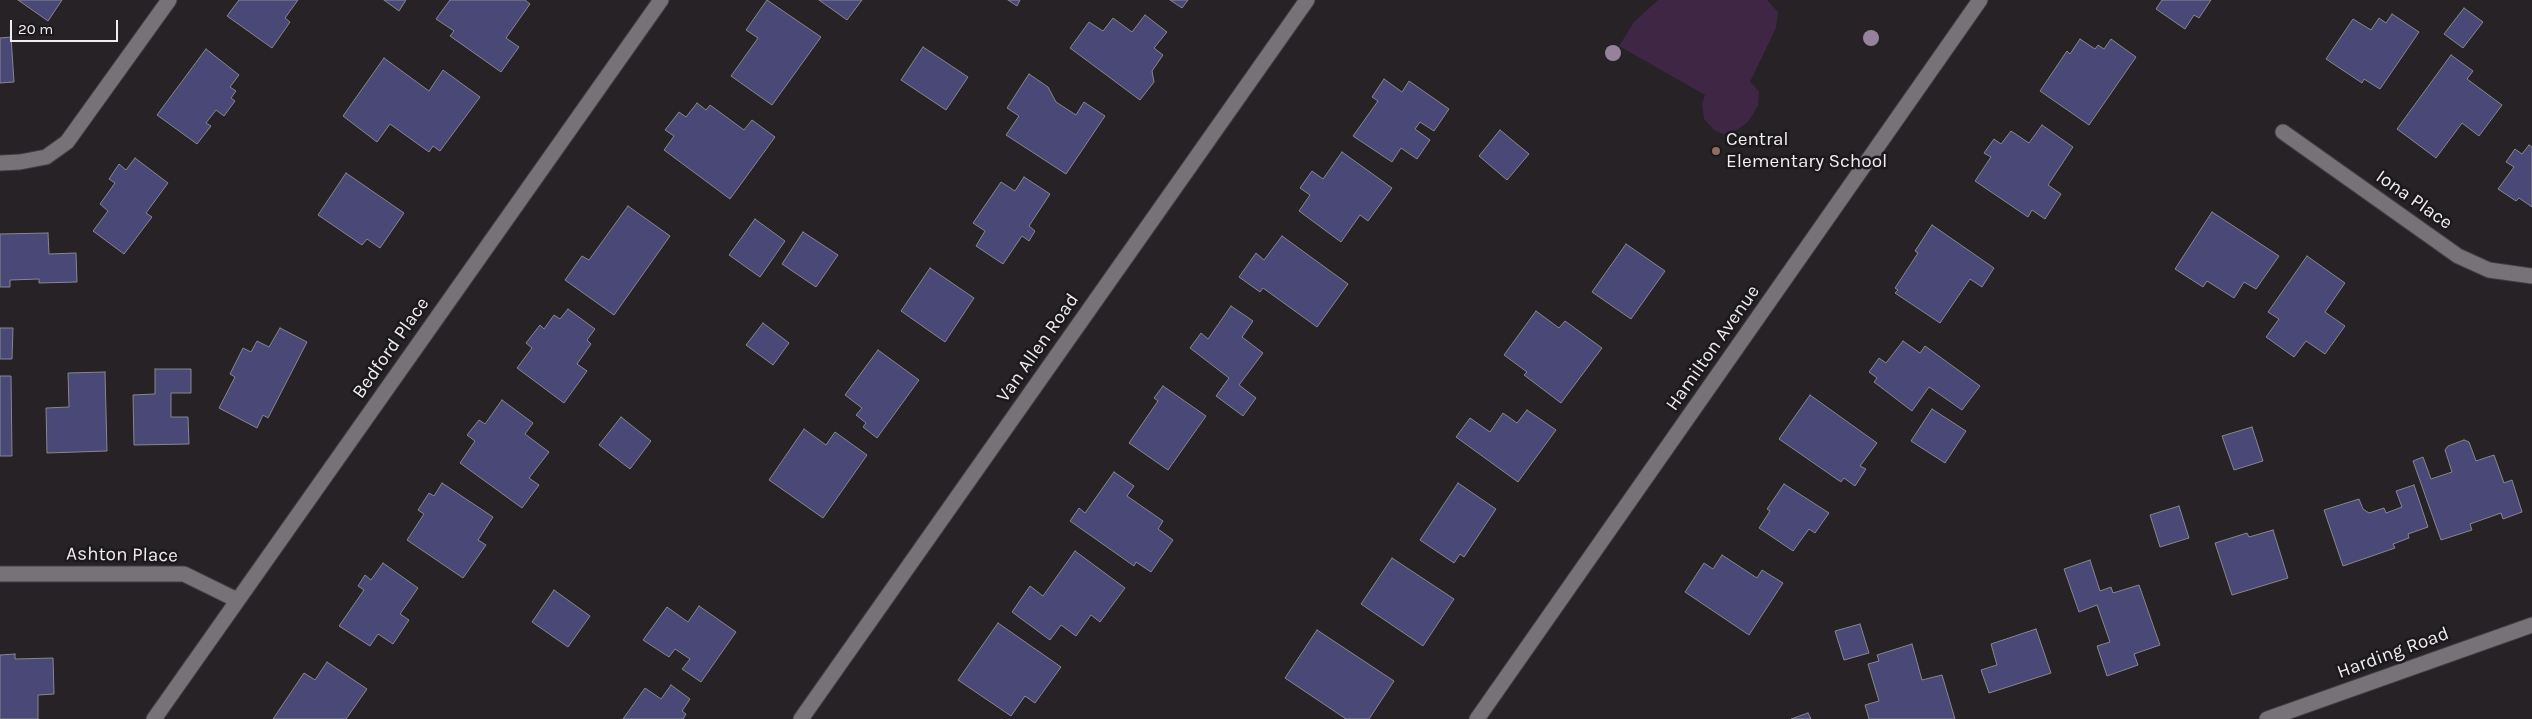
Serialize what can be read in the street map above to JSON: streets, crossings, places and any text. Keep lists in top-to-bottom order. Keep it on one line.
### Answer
{"streets":{"street":["Iona Place","Bedford Place","Van Allen Road","Hamilton Avenue","Ashton Place","Harding Road"]},"crossings":[["Bedford Place","Ashton Place"]],"places":["Central Elementary School"],"scale_bar":"20 m"}
